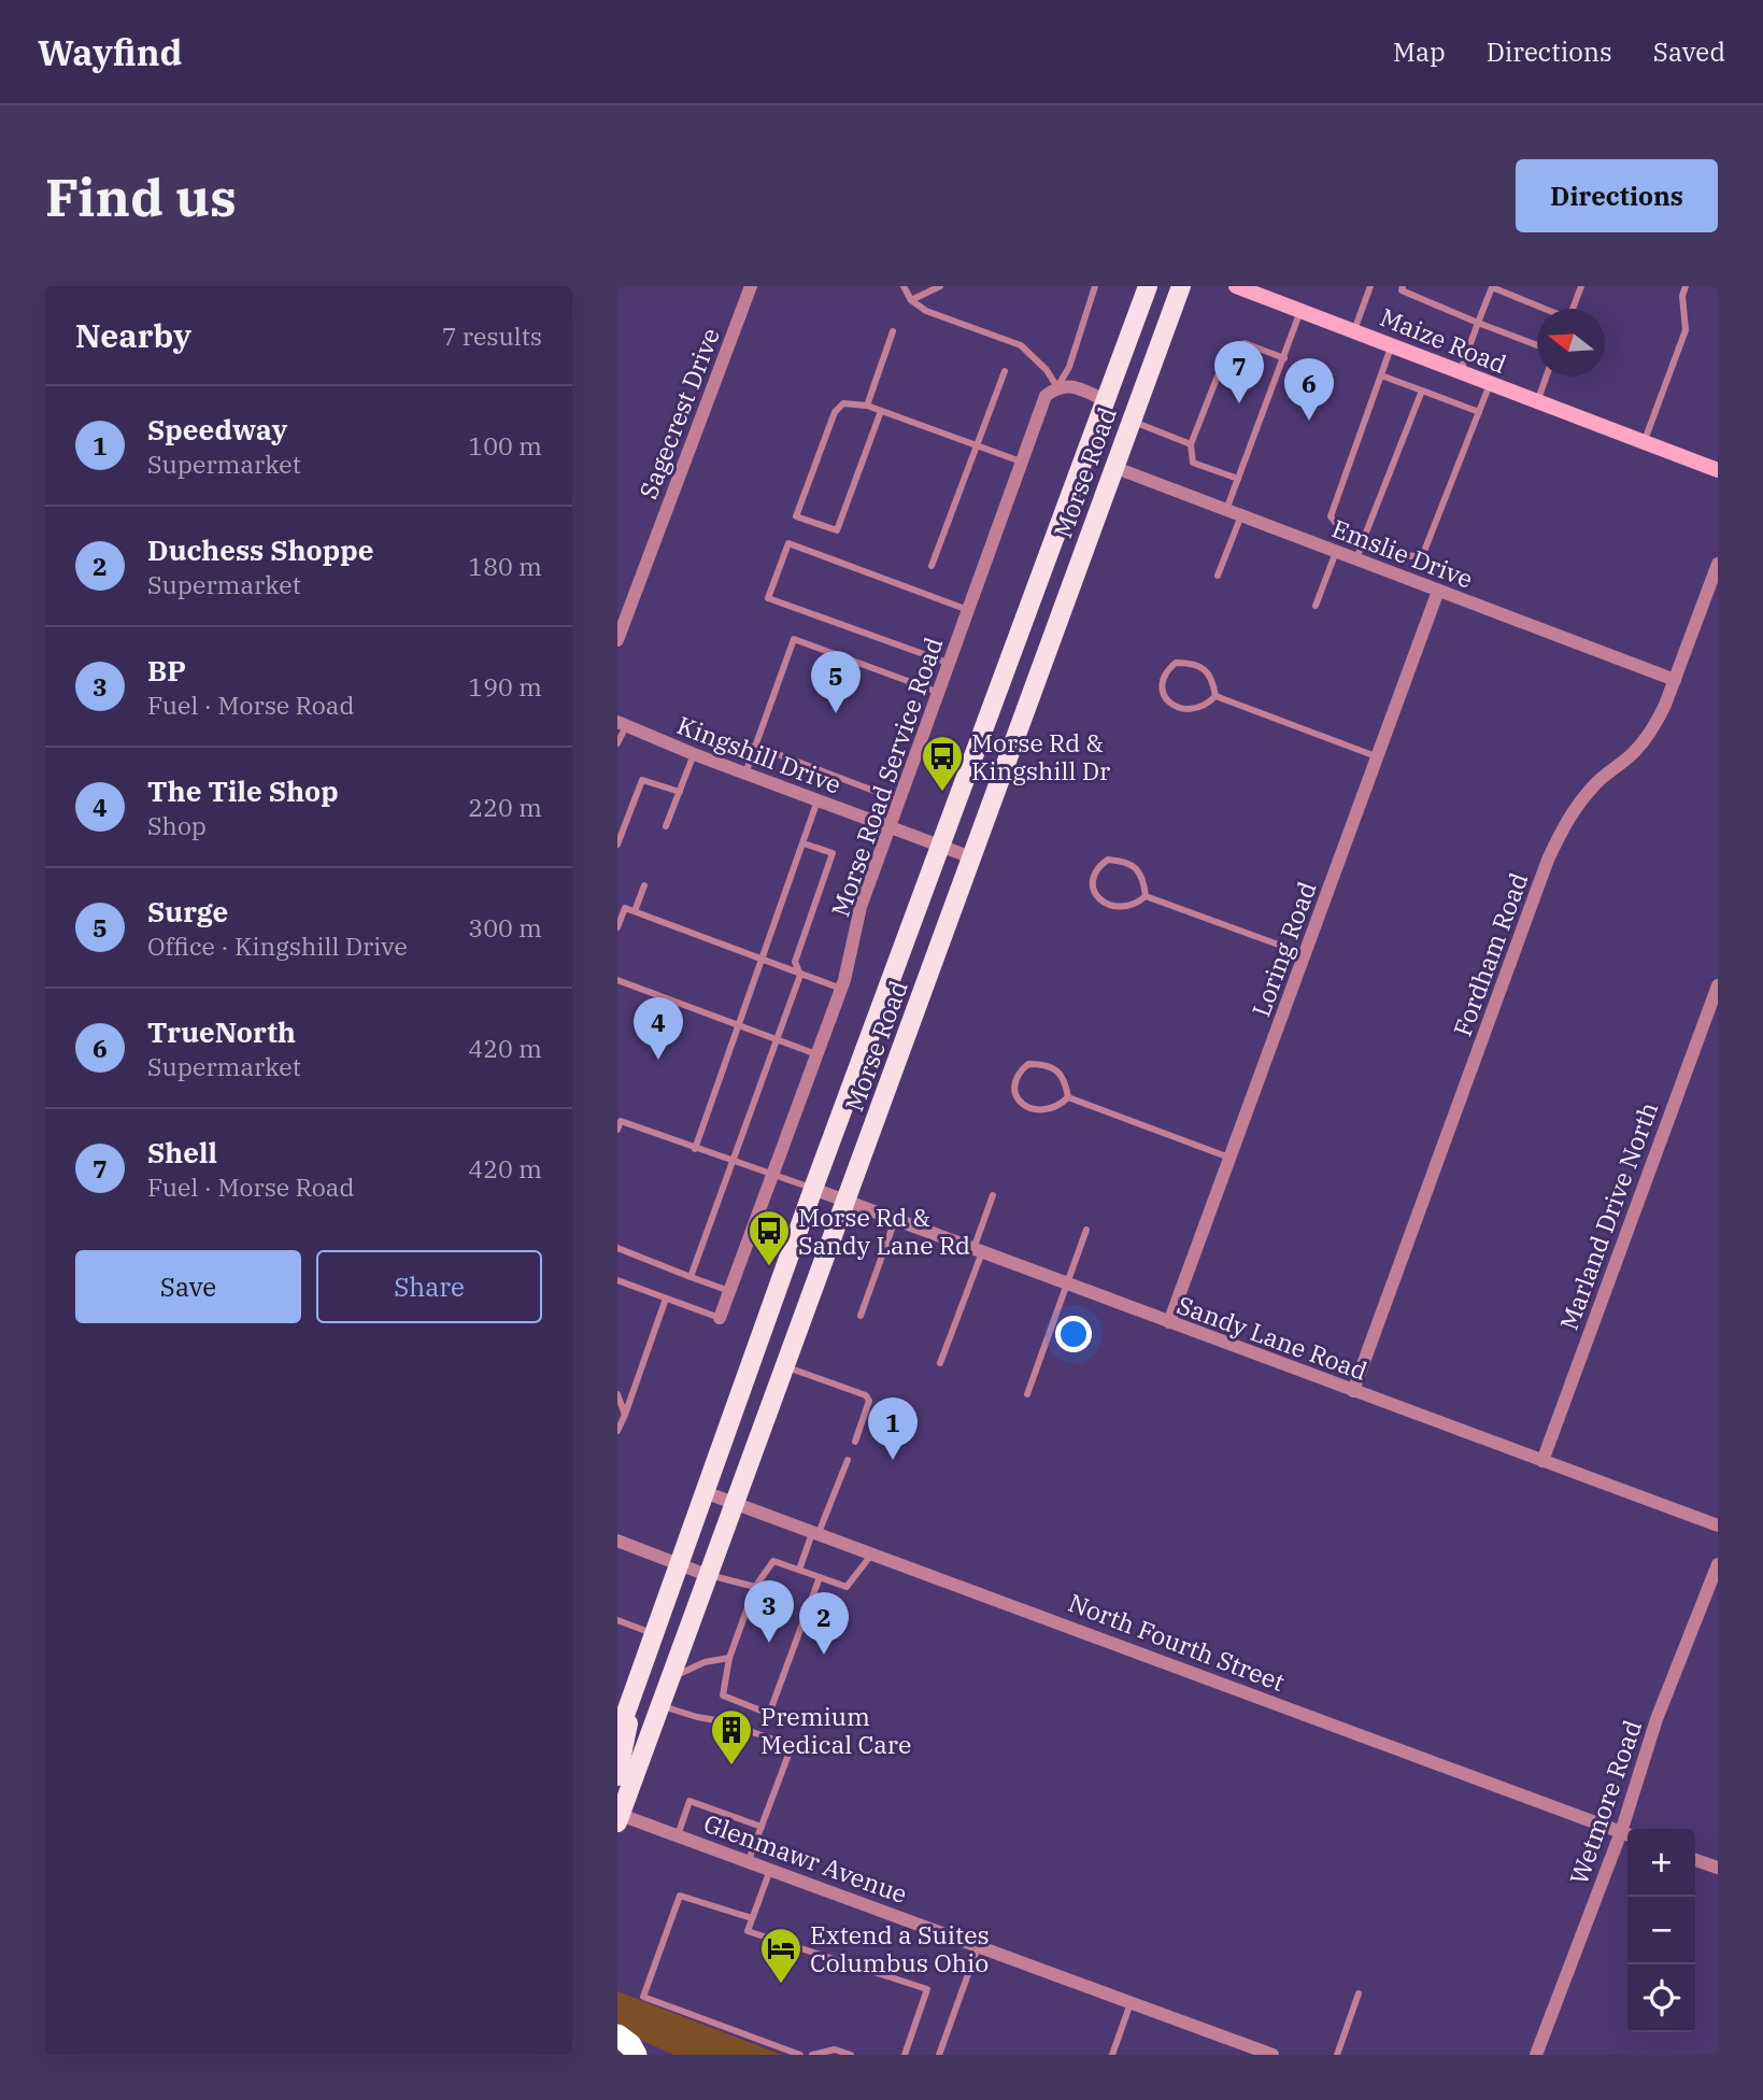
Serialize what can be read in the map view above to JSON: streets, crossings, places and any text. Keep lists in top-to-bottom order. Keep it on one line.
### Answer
{"streets":{"main road":["Morse Road"],"street":["Maize Road","Sagecrest Drive","Emslie Drive","Kingshill Drive","Morse Road Service Road","Loring Road","Fordham Road","Marland Drive North","Sandy Lane Road","North Fourth Street","Wetmore Road","Glenmawr Avenue"]},"crossings":[["Morse Road","Emslie Drive"],["Morse Road","Kingshill Drive"],["Morse Road","Sandy Lane Road"],["Morse Road","North Fourth Street"],["Morse Road","Glenmawr Avenue"],["Emslie Drive","Loring Road"],["Emslie Drive","Fordham Road"],["Kingshill Drive","Morse Road Service Road"],["Loring Road","Sandy Lane Road"],["Fordham Road","Sandy Lane Road"],["Marland Drive North","Sandy Lane Road"],["North Fourth Street","Wetmore Road"]],"places":{"bus stop":["Morse Rd & Kingshill Dr","Morse Rd & Sandy Lane Rd"],"building":["Premium Medical Care"],"hotel":["Extend a Suites Columbus Ohio"]},"north":"left","page":{"header":"Wayfind","nav":["Map","Directions","Saved"],"buttons":["Directions",["Save","Share"]],"title":"Find us","heading":["Nearby","7 results"],"pins":["7","6","5","4","1","3","2"],"list":[{"mark":"1","name":"Speedway","note":"Supermarket","value":"100 m"},{"mark":"2","name":"Duchess Shoppe","note":"Supermarket","value":"180 m"},{"mark":"3","name":"BP","note":"Fuel · Morse Road","value":"190 m"},{"mark":"4","name":"The Tile Shop","note":"Shop","value":"220 m"},{"mark":"5","name":"Surge","note":"Office · Kingshill Drive","value":"300 m"},{"mark":"6","name":"TrueNorth","note":"Supermarket","value":"420 m"},{"mark":"7","name":"Shell","note":"Fuel · Morse Road","value":"420 m"}],"map_buttons":["+","−"]}}
